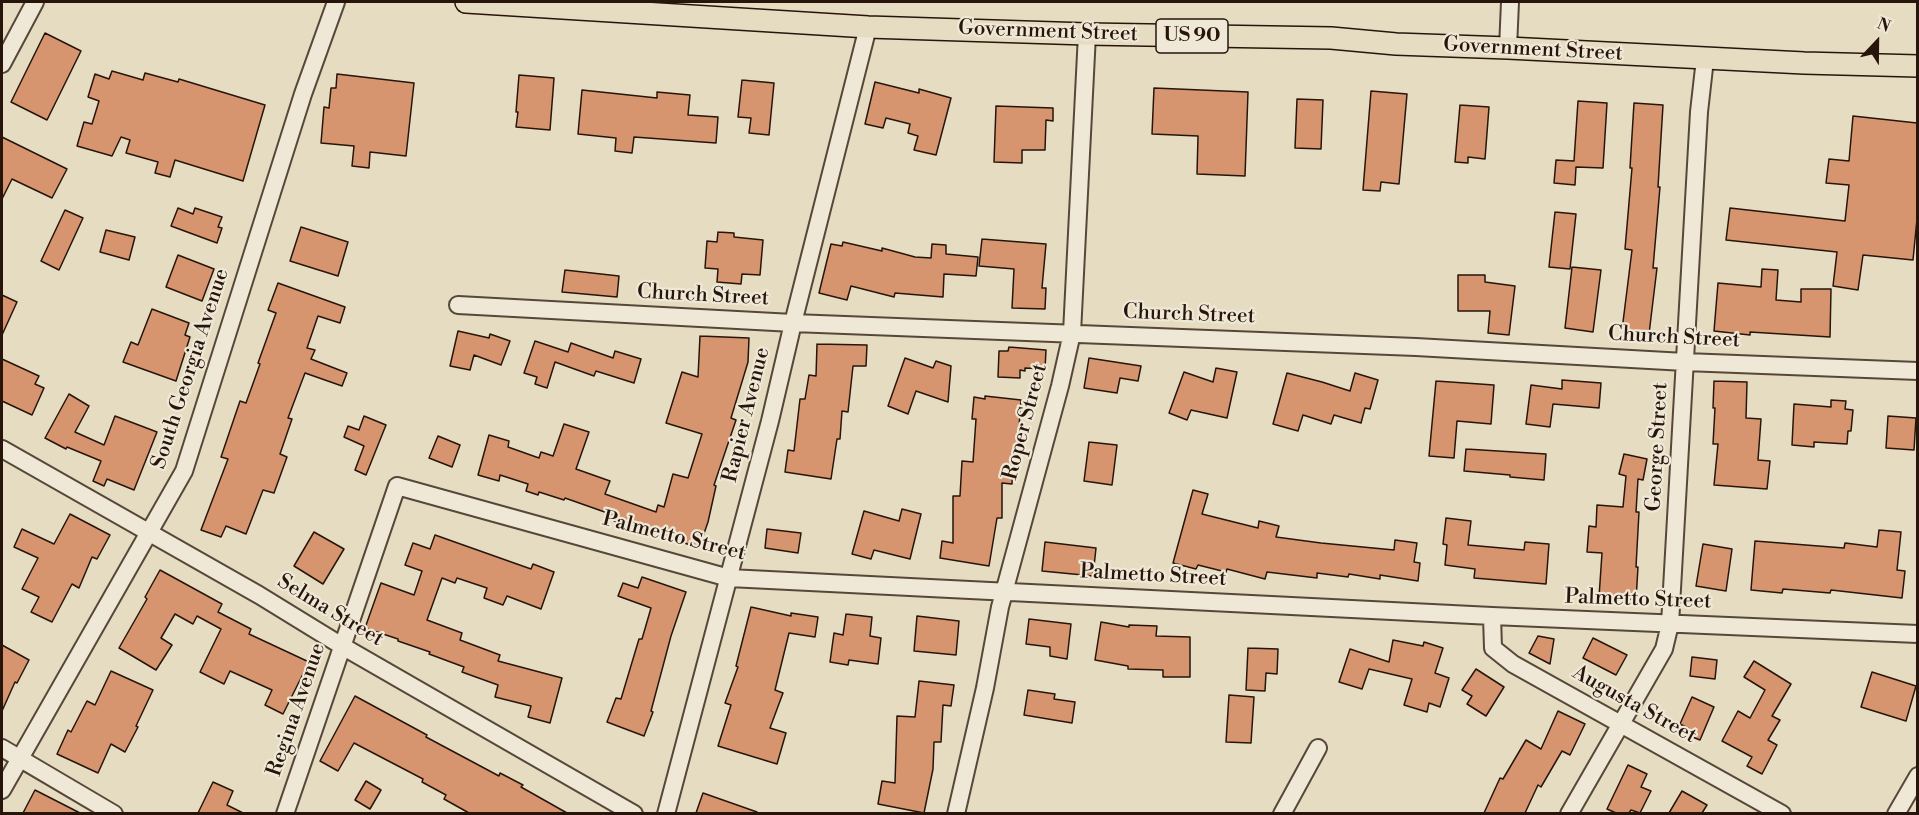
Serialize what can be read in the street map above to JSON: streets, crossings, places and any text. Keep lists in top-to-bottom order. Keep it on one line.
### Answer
{"streets":{"main road":["Government Street","US 90"],"street":["Church Street","South Georgia Avenue","Rapier Avenue","Roper Street","George Street","Palmetto Street","Selma Street","Augusta Street","Regina Avenue"]},"crossings":[["Government Street","Rapier Avenue"],["Government Street","Roper Street"],["Government Street","George Street"],["Church Street","Rapier Avenue"],["Church Street","Roper Street"],["Church Street","George Street"],["South Georgia Avenue","Selma Street"],["Rapier Avenue","Palmetto Street"],["Roper Street","Palmetto Street"],["George Street","Palmetto Street"],["George Street","Augusta Street"],["Palmetto Street","Augusta Street"],["Palmetto Street","Regina Avenue"],["Selma Street","Regina Avenue"]],"north":"top"}
